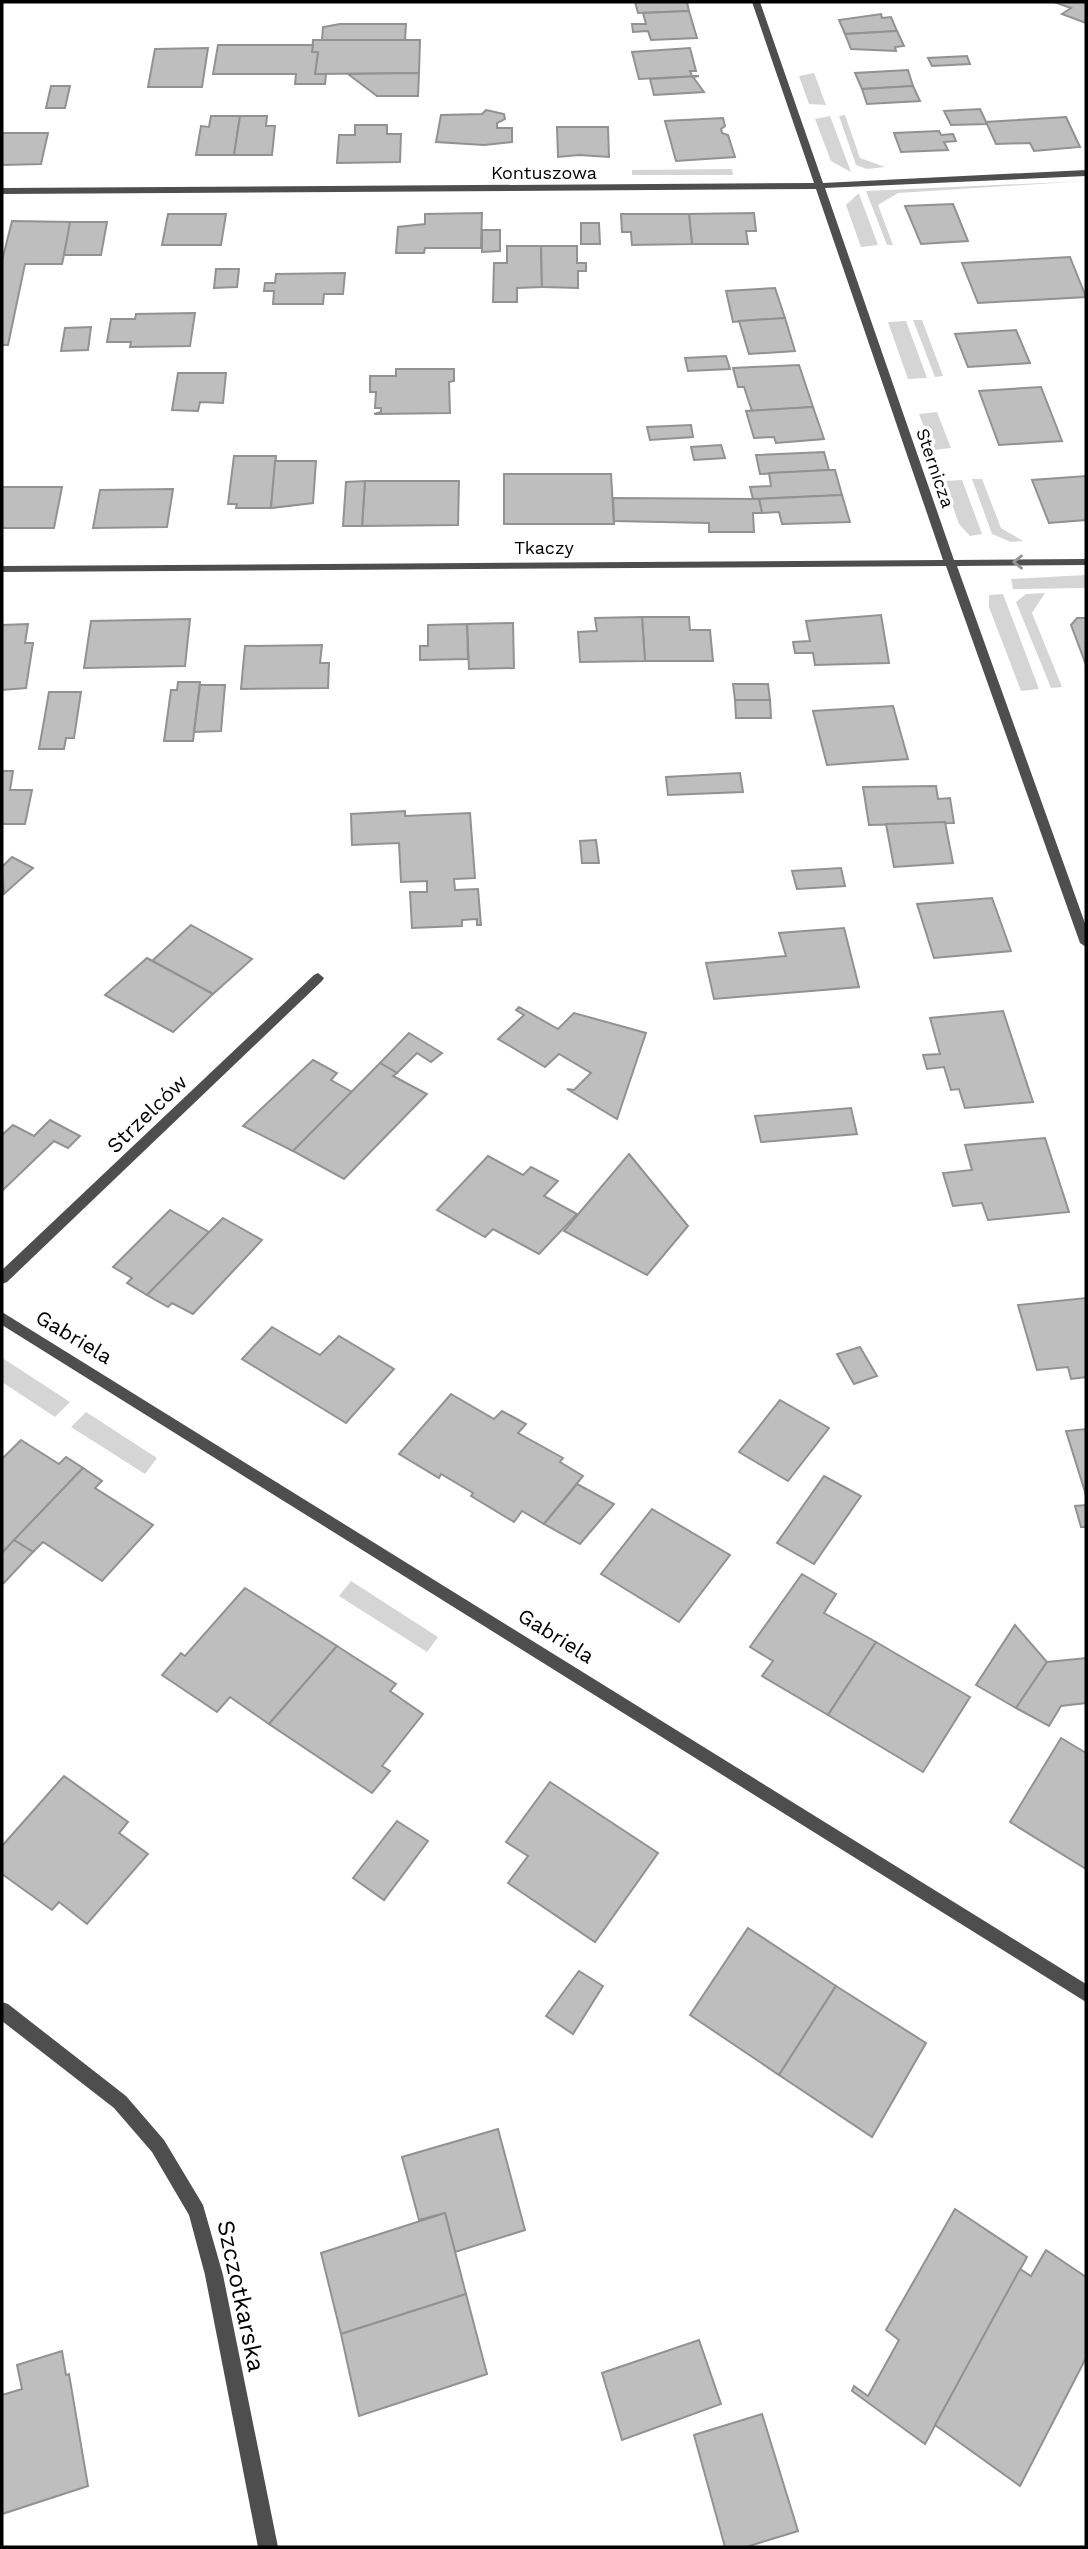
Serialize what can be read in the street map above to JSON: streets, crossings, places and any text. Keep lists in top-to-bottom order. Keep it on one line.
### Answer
{"streets":{"street":["Kontuszowa","Sternicza","Tkaczy","Strzelców","Gabriela","Szczotkarska"]},"crossings":[["Kontuszowa","Sternicza"],["Sternicza","Tkaczy"]]}
